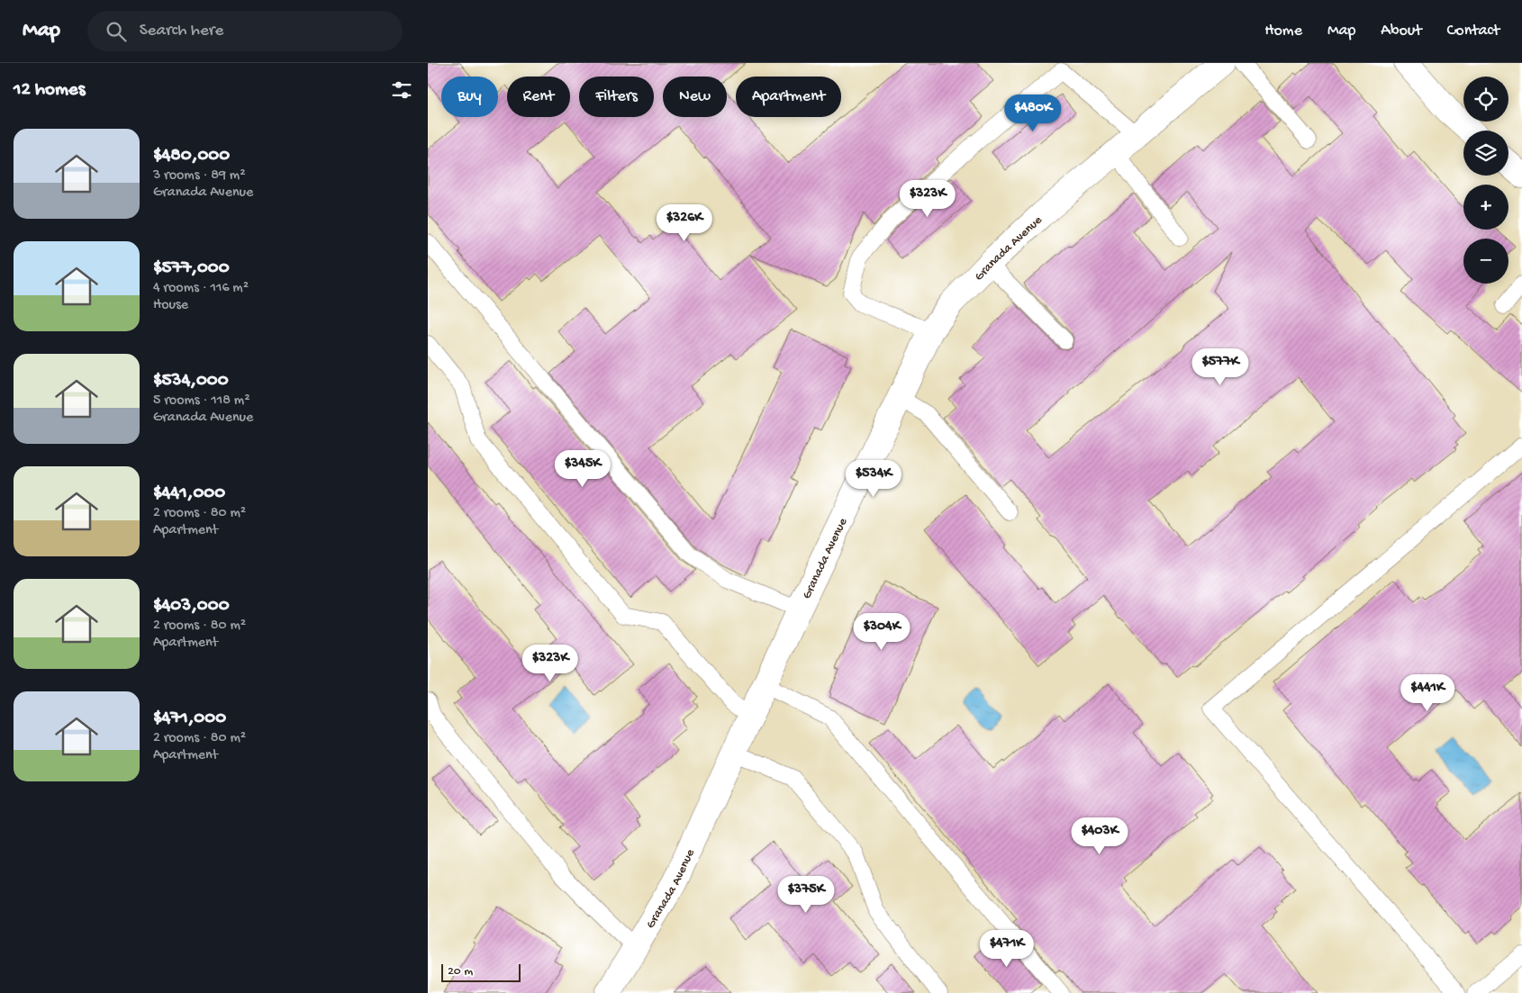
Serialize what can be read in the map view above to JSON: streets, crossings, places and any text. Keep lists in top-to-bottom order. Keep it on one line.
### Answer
{"streets":{"street":["Granada Avenue"]},"scale_bar":"20 m","page":{"header":"Map","search":"Search here","nav":["Home","Map","About","Contact"],"heading":"12 homes","map_buttons":["+","−"],"chip":["Buy","Rent","Filters","New","Apartment"],"price":["$480K","$323K","$326K","$577K","$345K","$534K","$304K","$323K","$441K","$403K","$375K","$471K"],"list":[{"name":"$480,000","note":"3 rooms · 89 m² · Granada Avenue"},{"name":"$577,000","note":"4 rooms · 116 m² · House"},{"name":"$534,000","note":"5 rooms · 118 m² · Granada Avenue"},{"name":"$441,000","note":"2 rooms · 80 m² · Apartment"},{"name":"$403,000","note":"2 rooms · 80 m² · Apartment"},{"name":"$471,000","note":"2 rooms · 80 m² · Apartment"}],"scale":"20 m"}}
